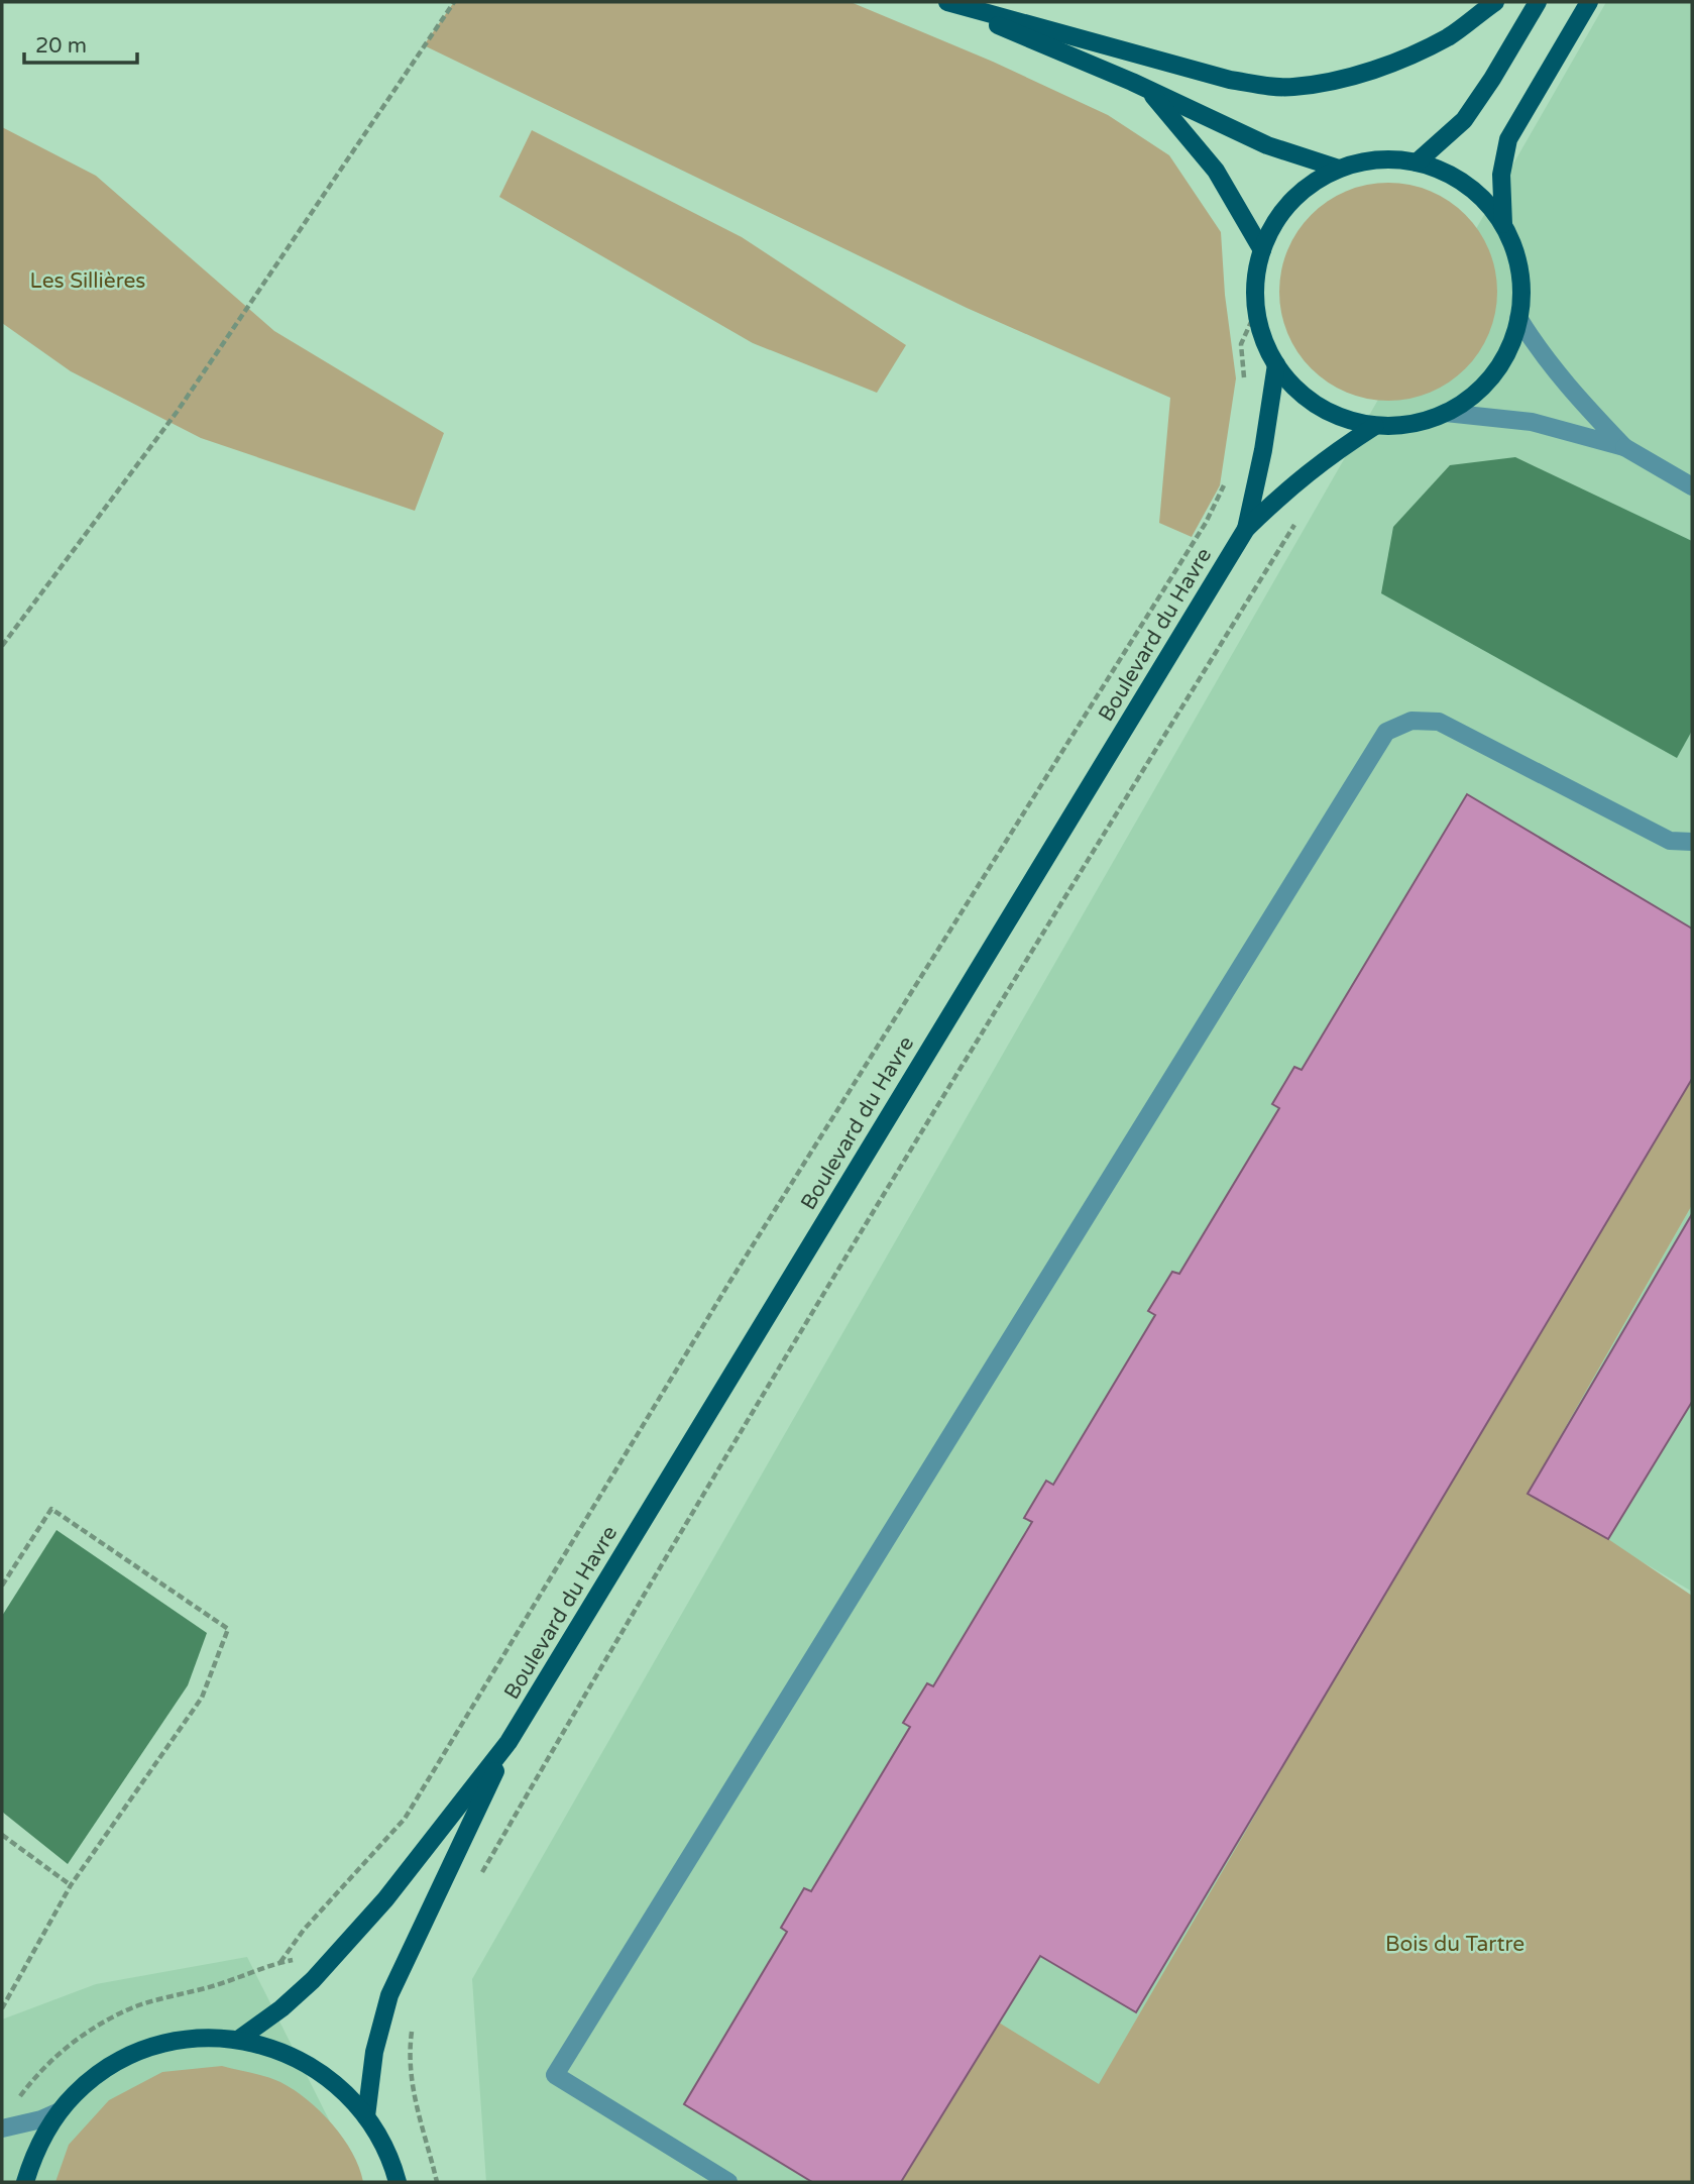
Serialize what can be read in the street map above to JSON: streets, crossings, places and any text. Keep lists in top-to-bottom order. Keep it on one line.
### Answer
{"streets":{"main road":["Boulevard du Havre"]},"parks":["Les Sillières","Bois du Tartre"],"scale_bar":"20 m"}
